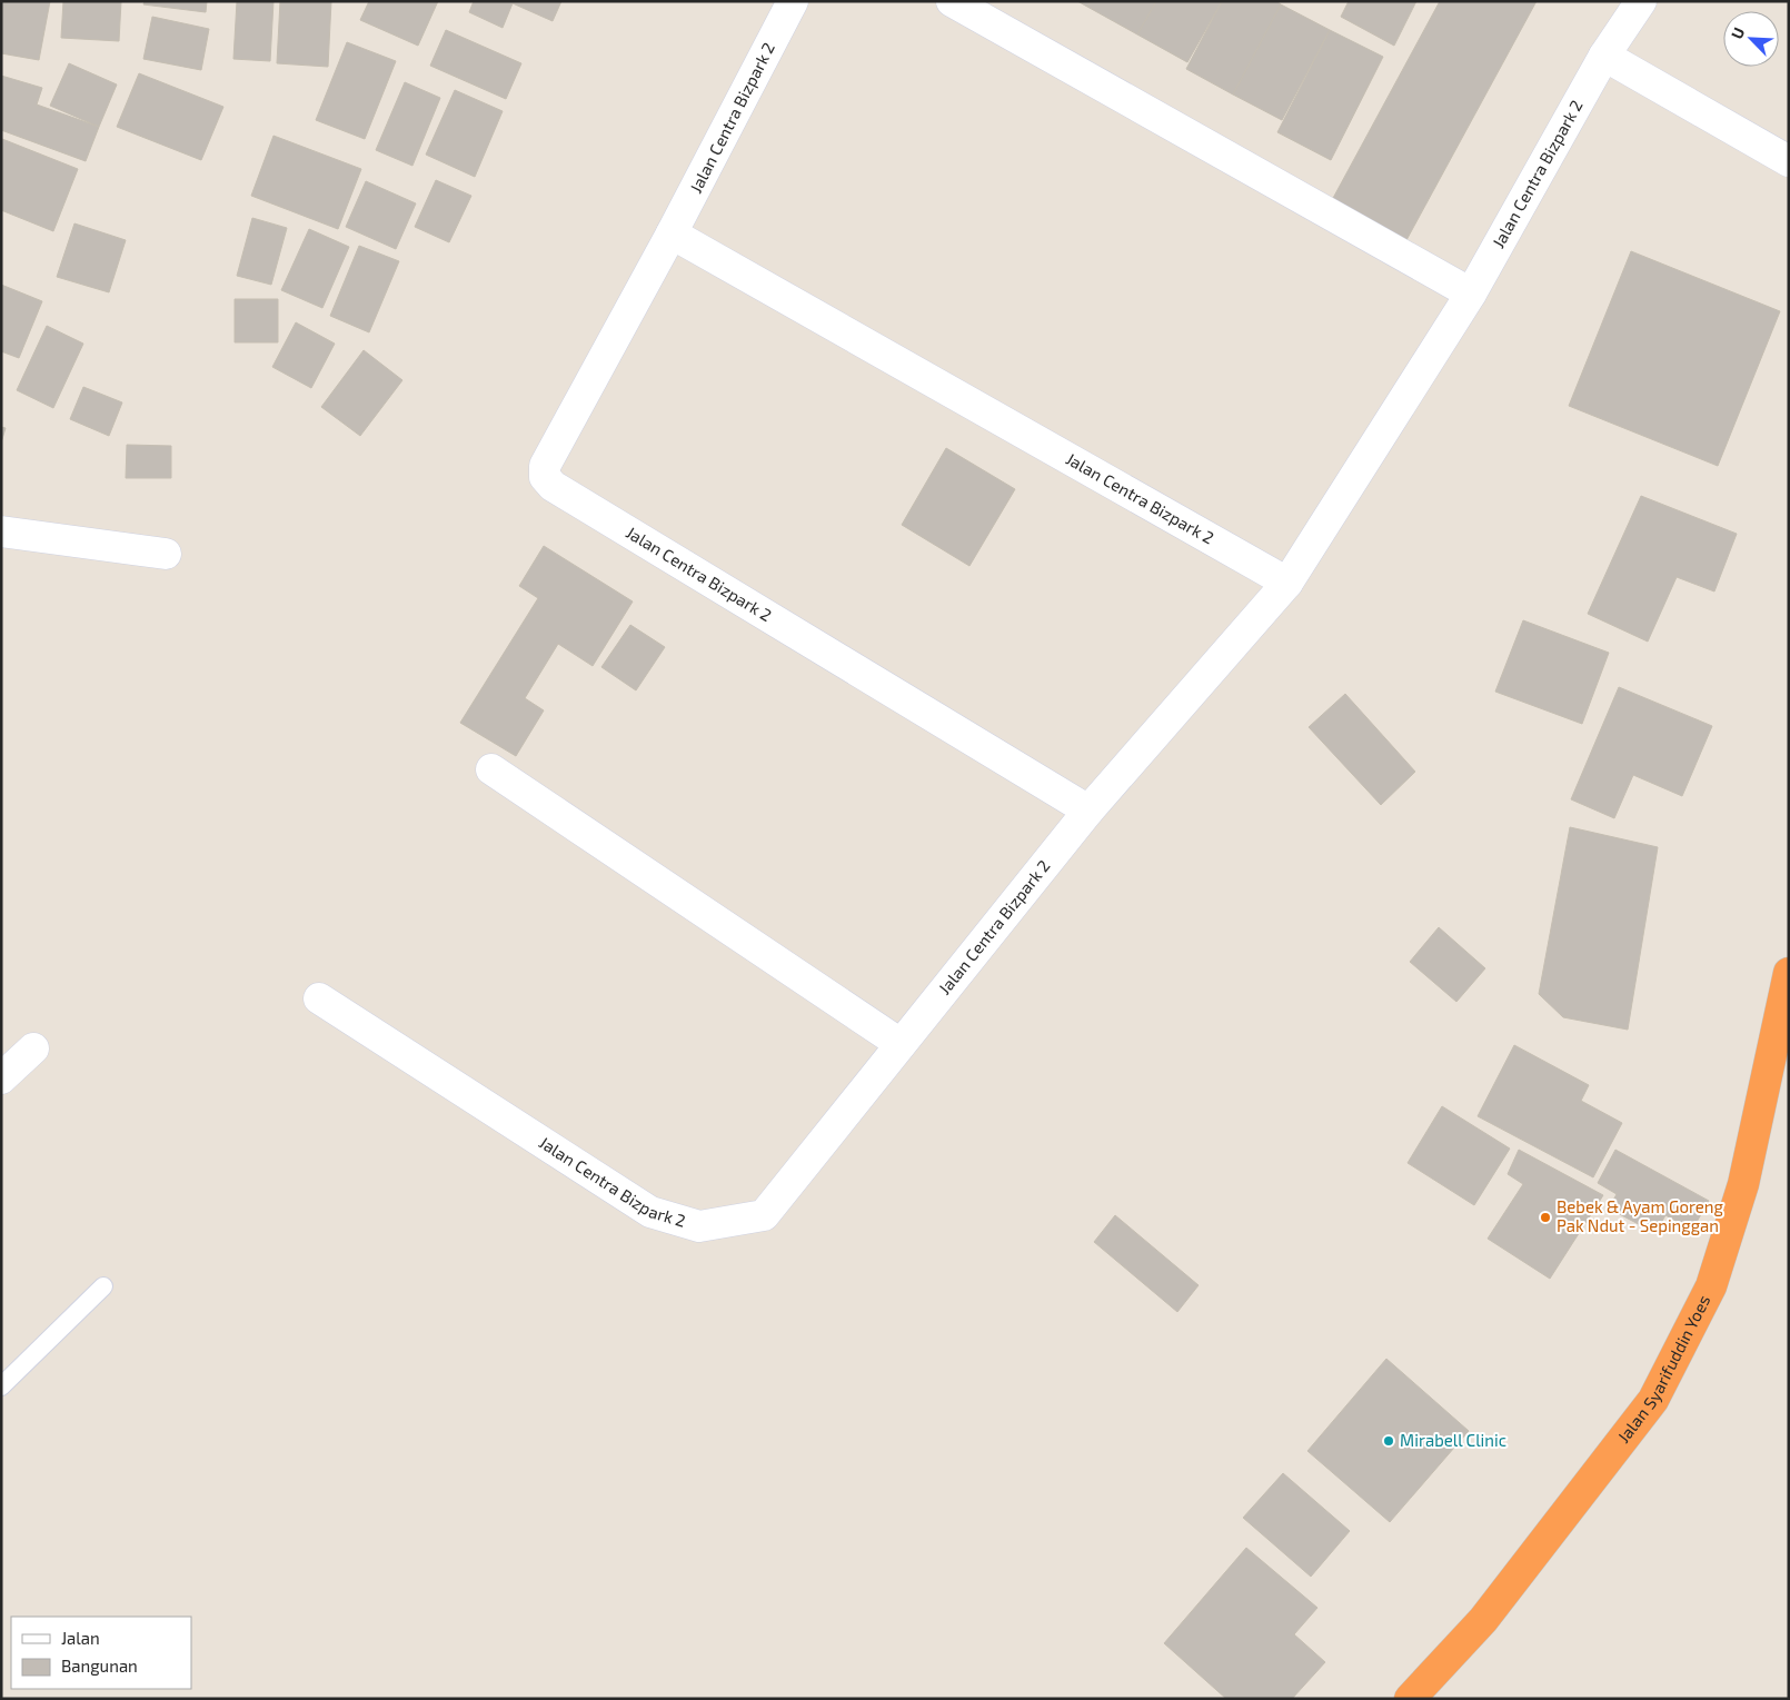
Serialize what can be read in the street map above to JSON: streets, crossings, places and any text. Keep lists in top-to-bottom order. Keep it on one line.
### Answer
{"streets":{"highway":["Jalan Syarifuddin Yoes"],"street":["Jalan Centra Bizpark 2"]},"places":["Bebek & Ayam Goreng Pak Ndut - Sepinggan","Mirabell Clinic"],"legend":["Jalan","Bangunan"],"north":"top left"}
